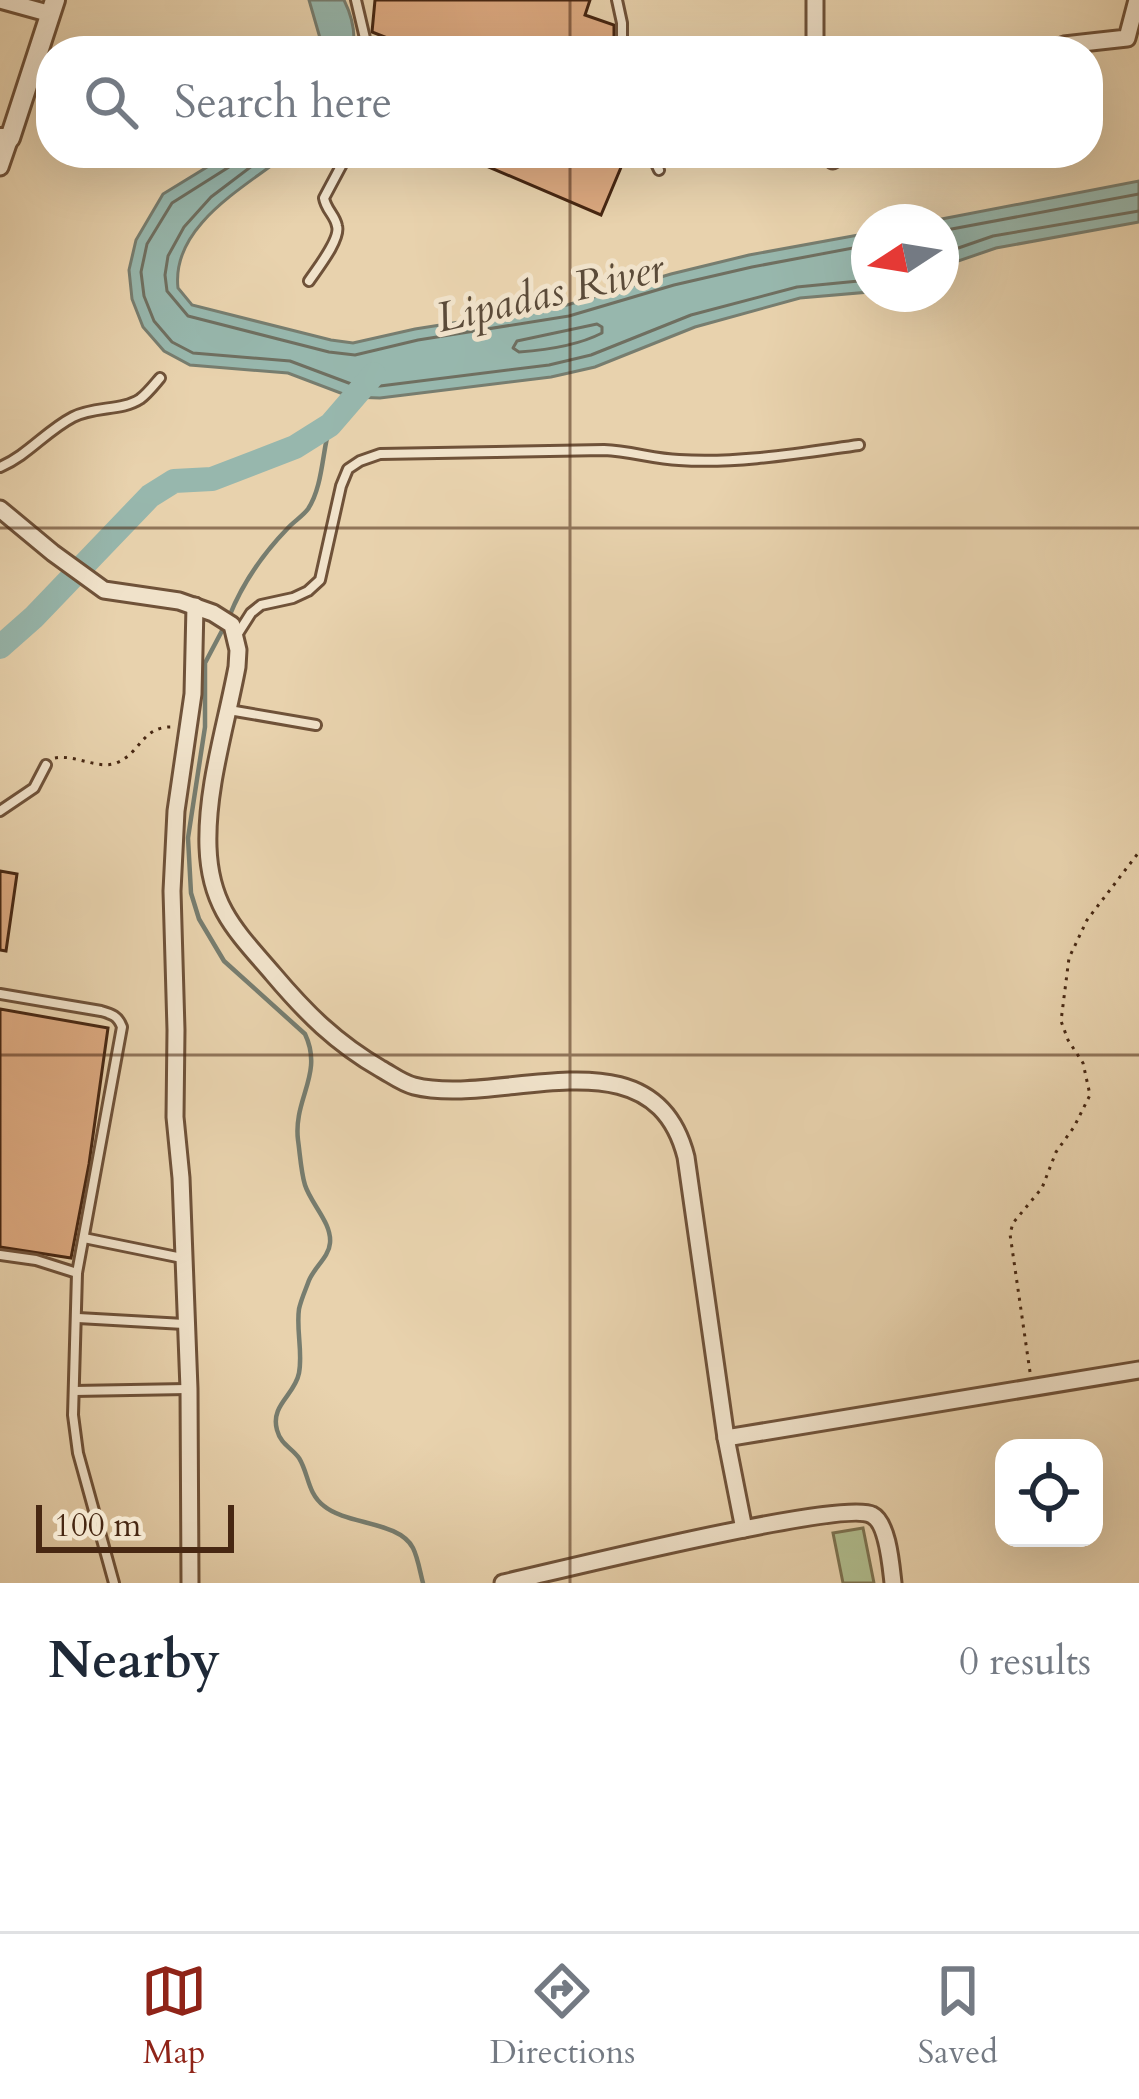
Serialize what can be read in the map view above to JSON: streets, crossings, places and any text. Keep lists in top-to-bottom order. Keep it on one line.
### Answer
{"water":["Lipadas River"],"scale_bar":"100 m","north":"left","page":{"search":"Search here","scale":"100 m","heading":["Nearby","0 results"],"nav":["Map","Directions","Saved"]}}
